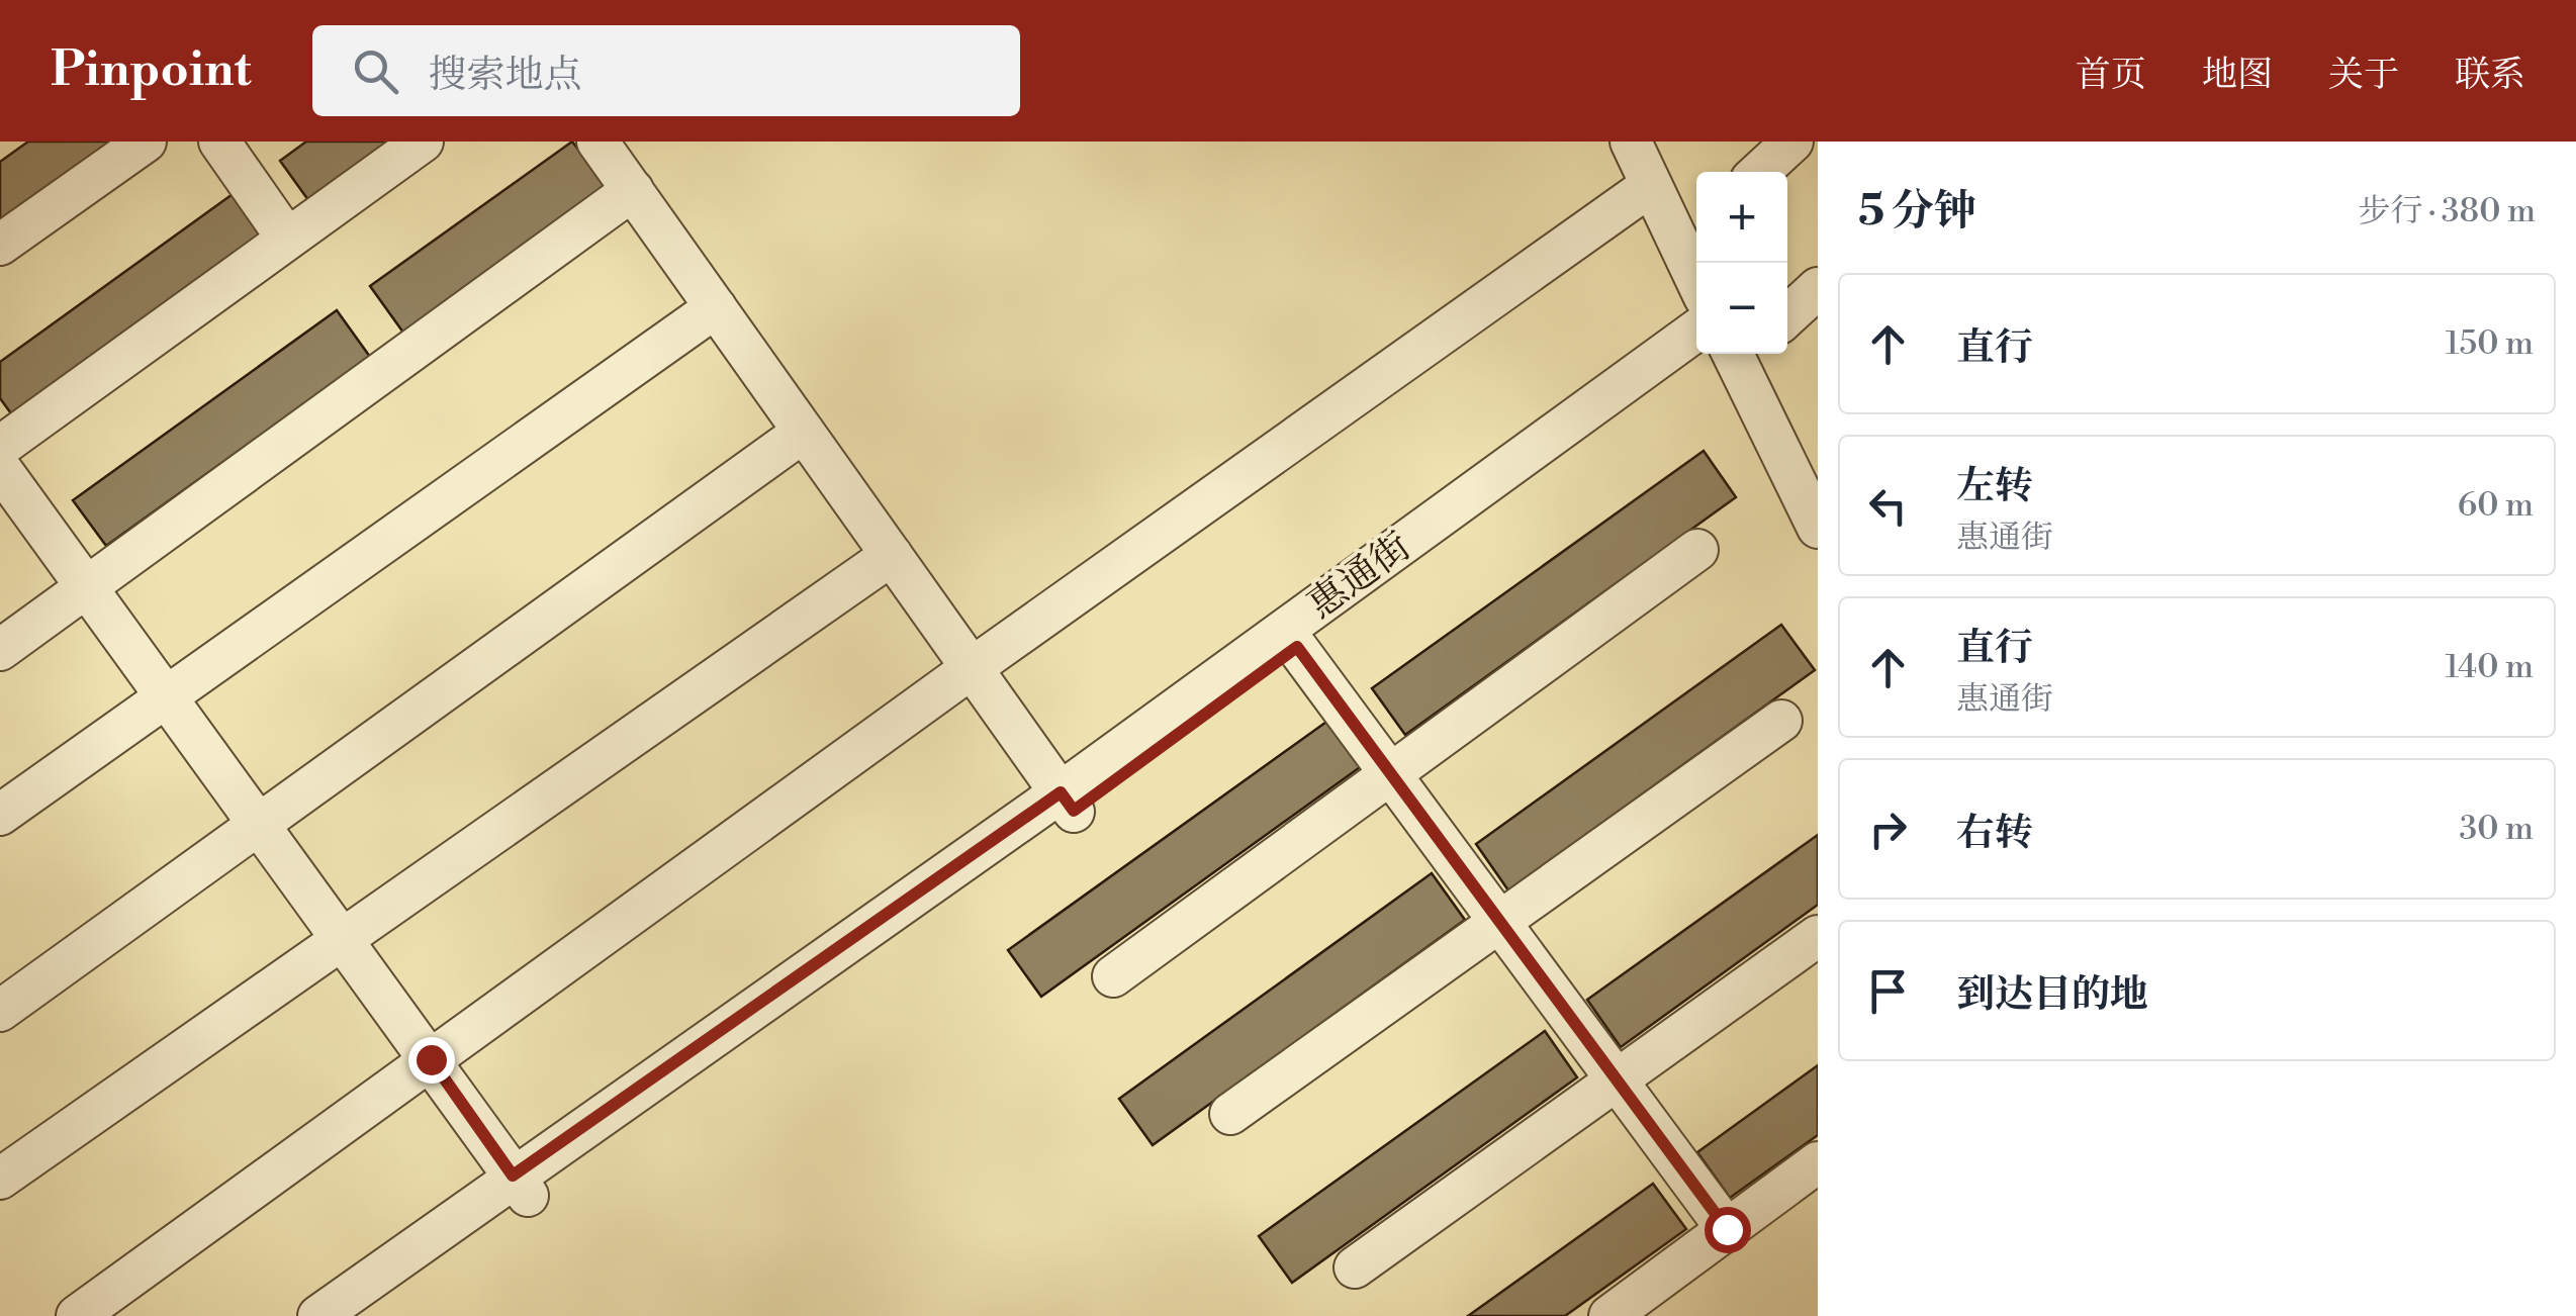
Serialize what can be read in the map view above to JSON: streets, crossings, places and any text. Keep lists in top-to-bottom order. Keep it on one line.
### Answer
{"streets":{"street":["惠通街"]},"page":{"header":"Pinpoint","search":"搜索地点","nav":["首页","地图","关于","联系"],"heading":["5 分钟","步行 · 380 m"],"map_buttons":["+","−"],"list":[["直行","150 m"],["左转","惠通街","60 m"],["直行","惠通街","140 m"],["右转","30 m"],"到达目的地"]}}
